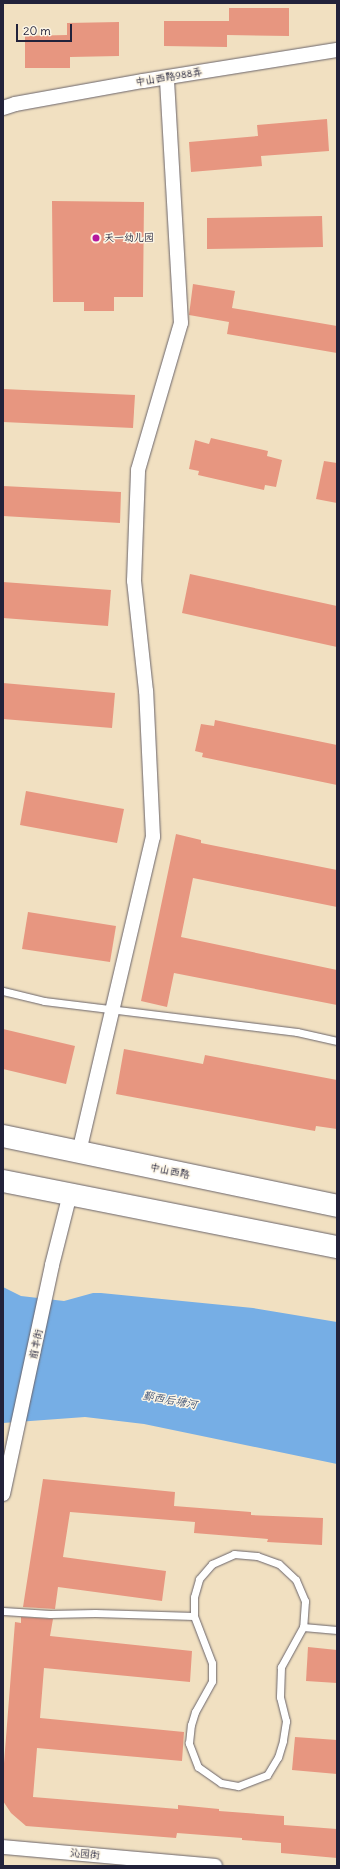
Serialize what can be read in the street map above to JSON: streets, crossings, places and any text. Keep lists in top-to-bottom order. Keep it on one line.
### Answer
{"streets":{"main road":["中山西路"],"street":["中山西路988弄","前丰街","沁园街"]},"water":["鄞西后塘河"],"places":["天一幼儿园"],"scale_bar":"20 m"}
